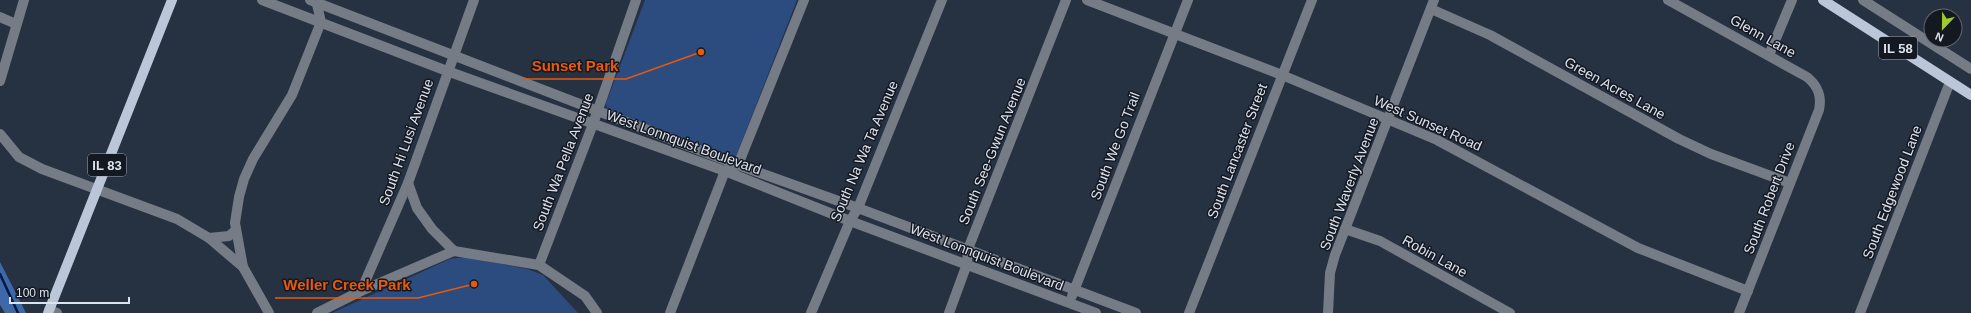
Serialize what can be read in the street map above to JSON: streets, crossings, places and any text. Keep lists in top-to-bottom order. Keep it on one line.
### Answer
{"streets":{"main road":["IL 58","IL 83"],"street":["Glenn Lane","Green Acres Lane","West Sunset Road","South Hi Lusi Avenue","West Lonnquist Boulevard","South We Go Trail","South Na Wa Ta Avenue","South See-Gwun Avenue","South Lancaster Street","South Wa Pella Avenue","South Waverly Avenue","South Edgewood Lane","South Robert Drive","Robin Lane"]},"crossings":[["Glenn Lane","South Robert Drive"],["IL 58","South Edgewood Lane"],["Green Acres Lane","South Waverly Avenue"],["Green Acres Lane","South Robert Drive"],["West Sunset Road","South We Go Trail"],["West Sunset Road","South Lancaster Street"],["West Sunset Road","South Waverly Avenue"],["West Sunset Road","South Robert Drive"],["South Hi Lusi Avenue","West Lonnquist Boulevard"],["West Lonnquist Boulevard","South We Go Trail"],["West Lonnquist Boulevard","South Na Wa Ta Avenue"],["West Lonnquist Boulevard","South See-Gwun Avenue"],["West Lonnquist Boulevard","South Wa Pella Avenue"],["South Waverly Avenue","Robin Lane"]],"places":["Sunset Park","Weller Creek Park"],"scale_bar":"100 m","north":"bottom"}
